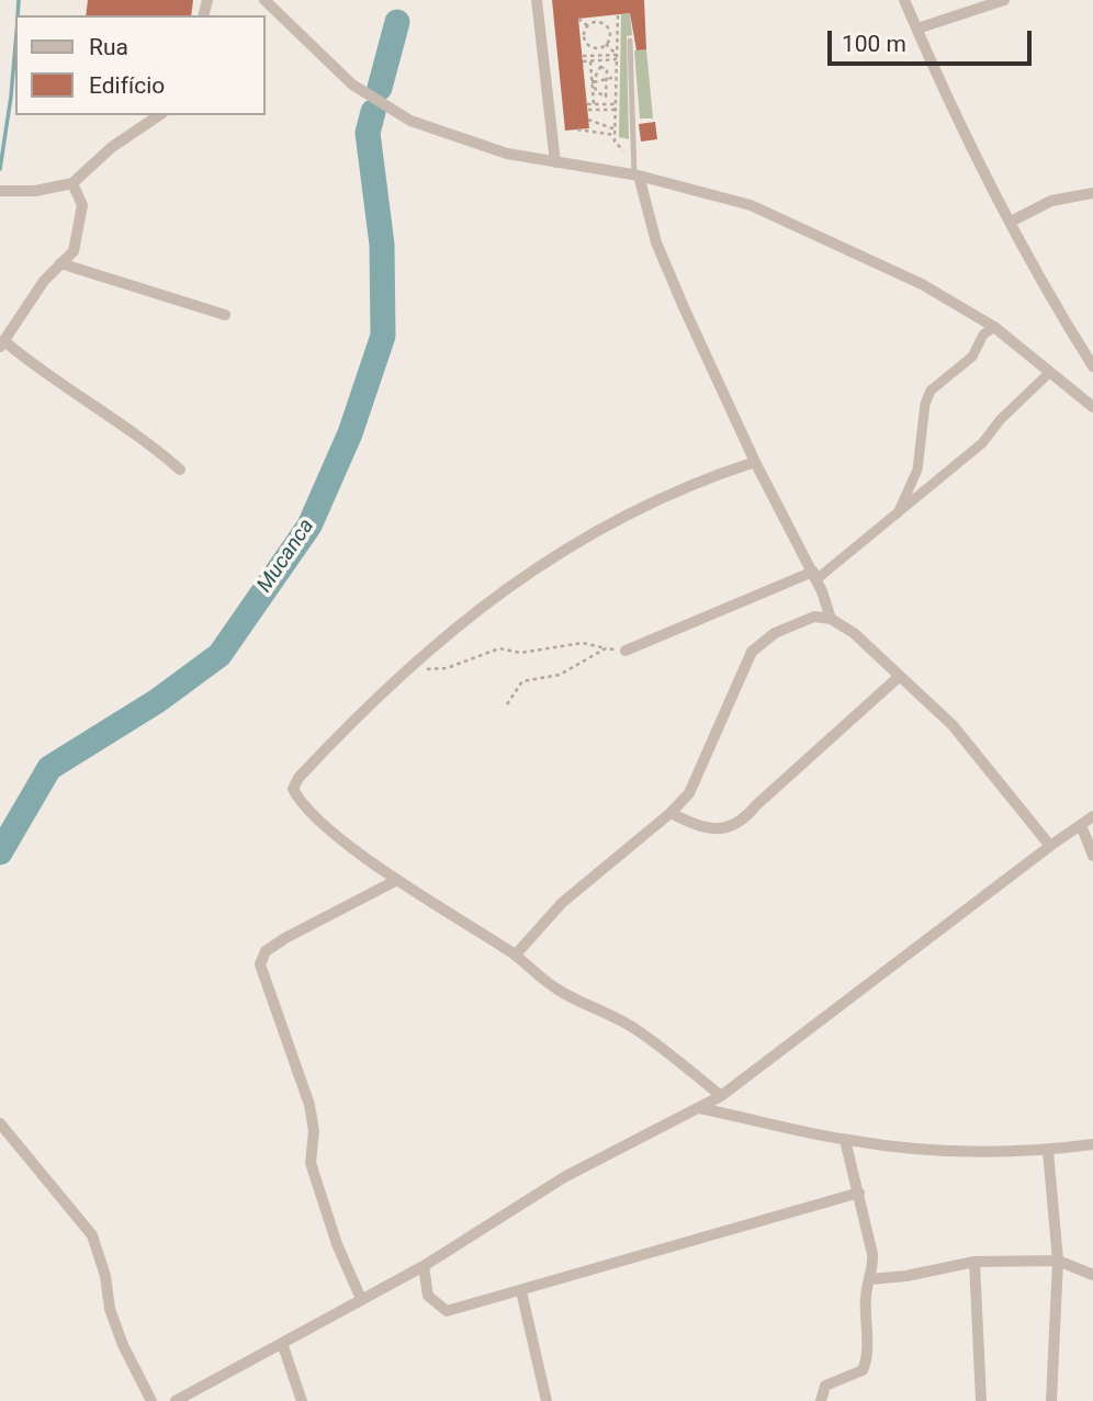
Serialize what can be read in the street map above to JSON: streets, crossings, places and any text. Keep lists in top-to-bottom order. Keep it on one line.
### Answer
{"water":["Mucanca"],"legend":["Rua","Edifício"],"scale_bar":"100 m"}
